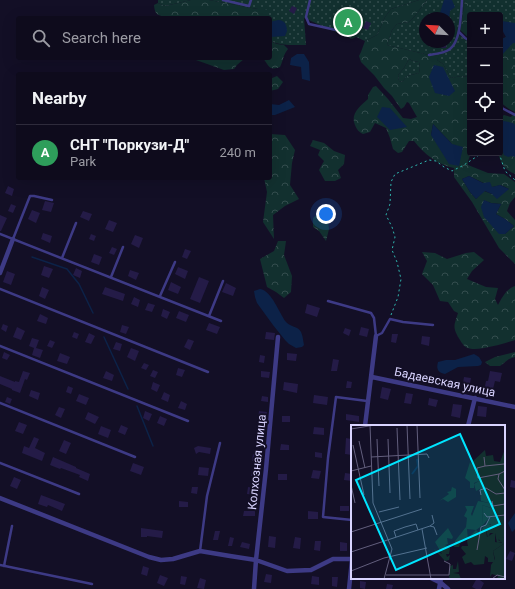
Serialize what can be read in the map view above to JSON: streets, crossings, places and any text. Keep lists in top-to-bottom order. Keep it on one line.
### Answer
{"streets":{"street":["Бадаевская улица","Колхозная улица"]},"north":"top left","page":{"pins":"A","map_buttons":["+","−"],"search":"Search here","heading":"Nearby","list":[{"mark":"A","name":"СНТ \"Поркузи-Д\"","note":"Park","value":"240 m"}]}}
